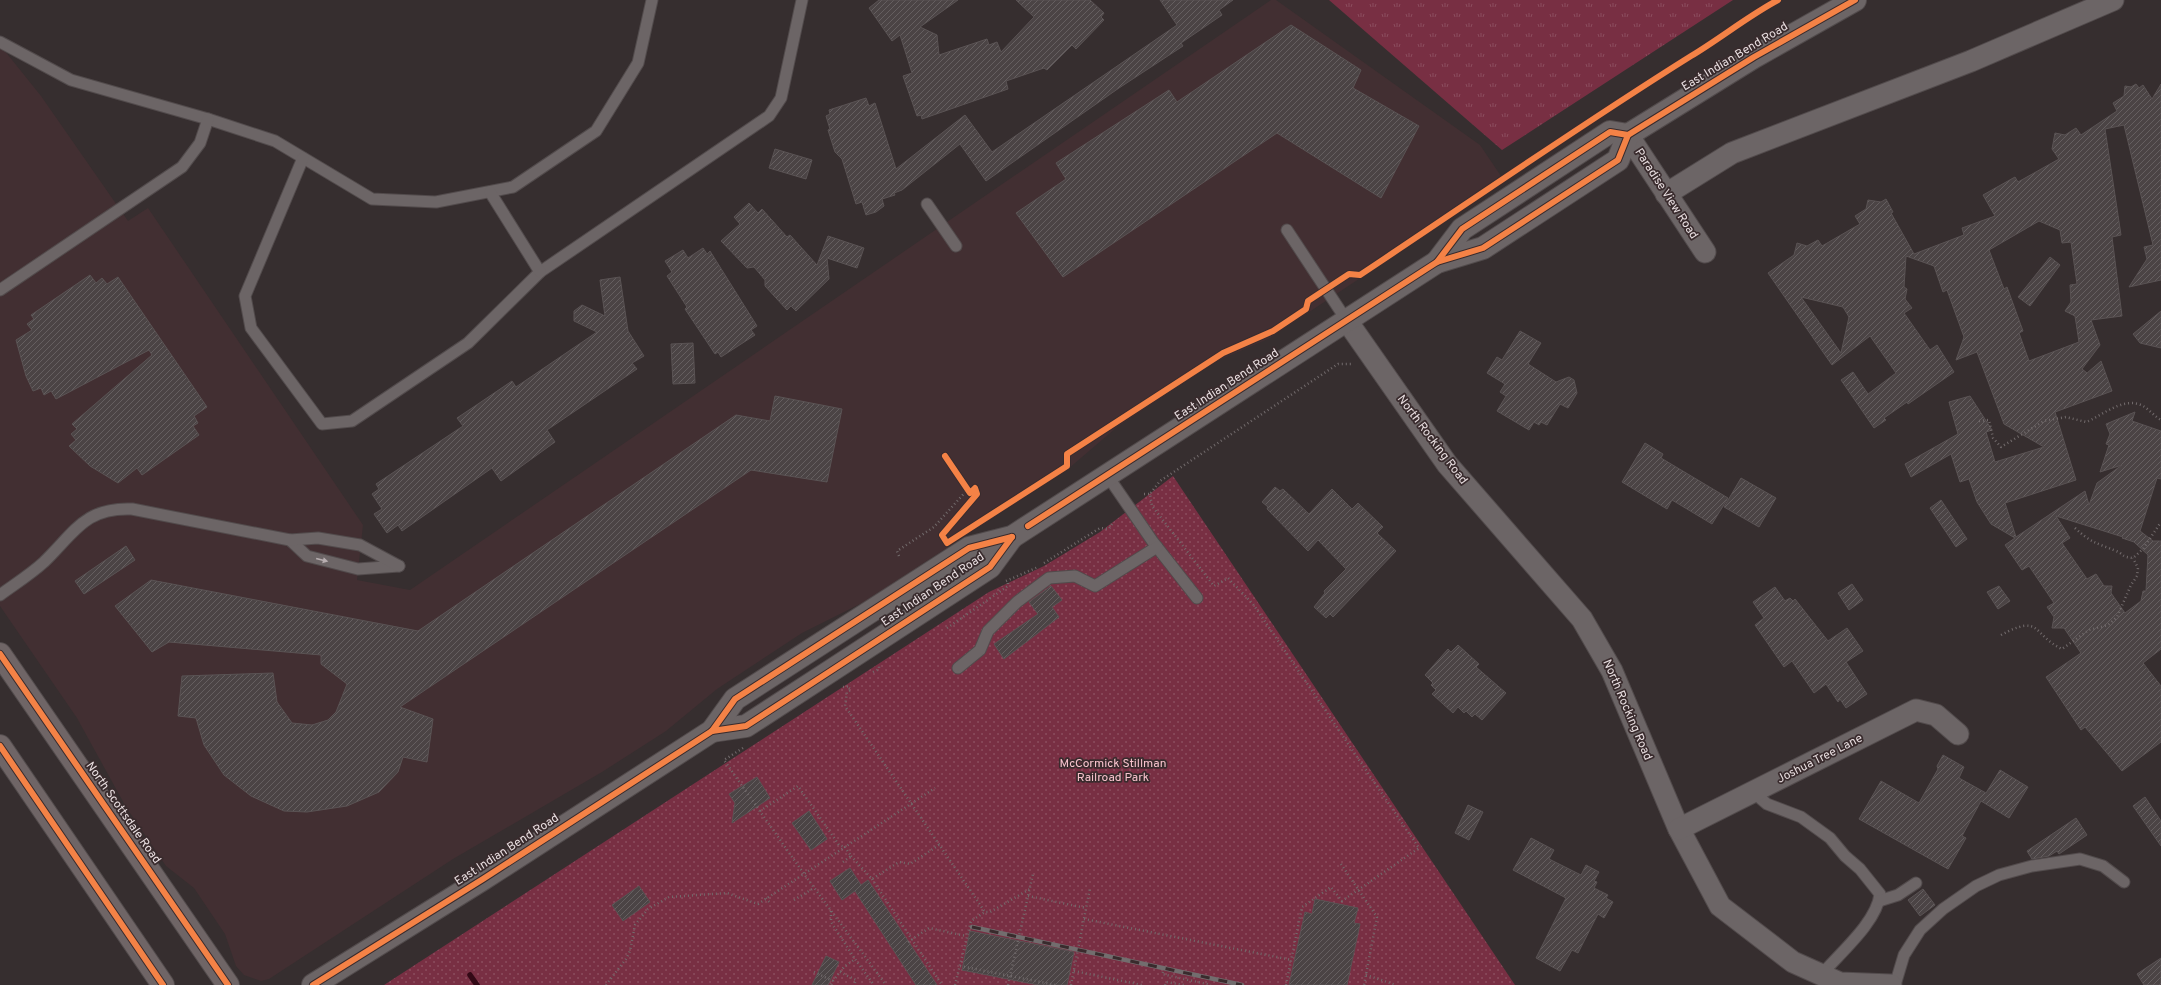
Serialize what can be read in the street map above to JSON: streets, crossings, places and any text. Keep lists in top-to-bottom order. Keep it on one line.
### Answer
{"streets":{"main road":["East Indian Bend Road","North Scottsdale Road"],"street":["Paradise View Road","North Rocking Road","Joshua Tree Lane"]},"crossings":[["East Indian Bend Road","Paradise View Road"],["East Indian Bend Road","North Rocking Road"],["North Rocking Road","Joshua Tree Lane"]],"parks":["McCormick Stillman Railroad Park"]}
